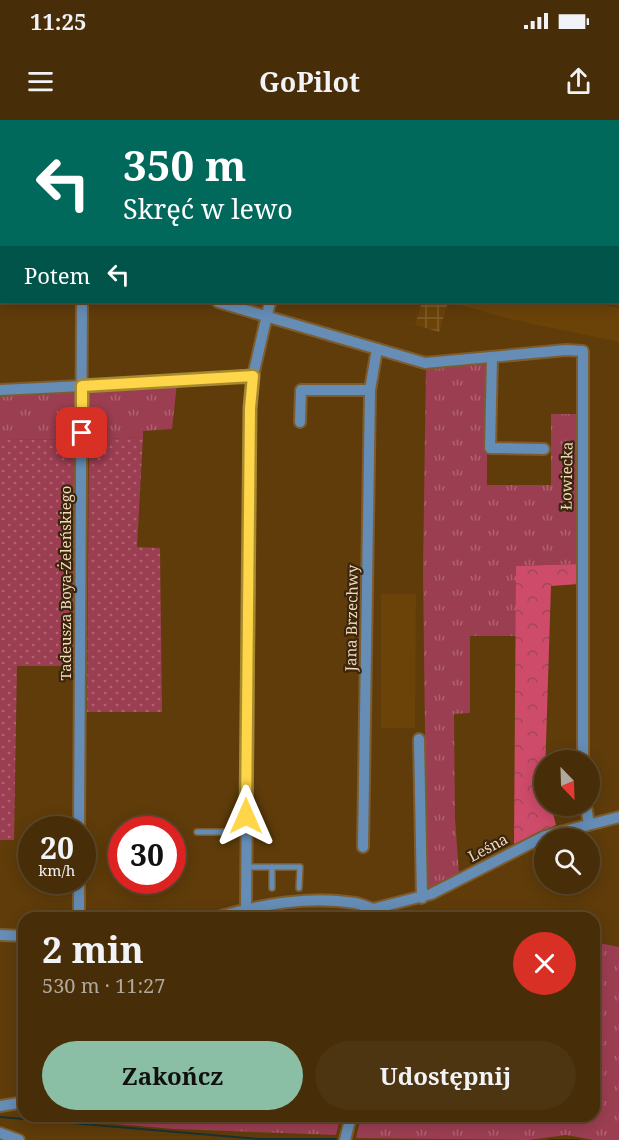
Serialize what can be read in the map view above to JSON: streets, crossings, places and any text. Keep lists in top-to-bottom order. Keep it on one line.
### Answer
{"streets":{"street":["Łowiecka","Tadeusza Boya-Żeleńskiego","Jana Brzechwy","Leśna"]},"crossings":[["Łowiecka","Jana Brzechwy"]],"north":"bottom right","page":{"status":"11:25","header":"GoPilot","turn":["350 m","Skręć w lewo"],"then":"Potem","speed":"20 km/h","limit":"30","heading":["2 min","530 m · 11:27"],"buttons":["Zakończ","Udostępnij"]}}
